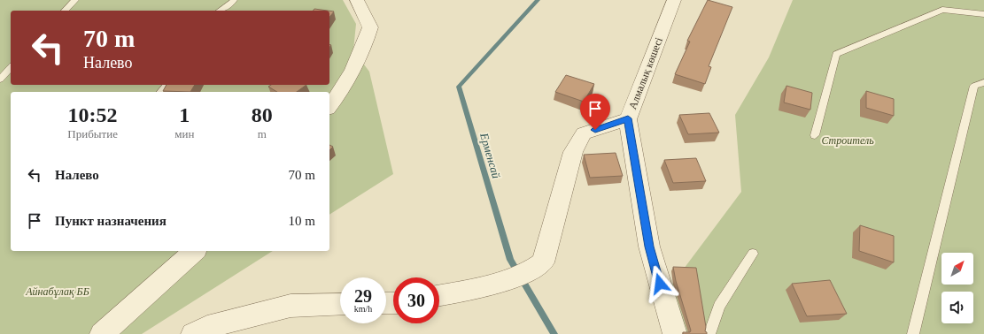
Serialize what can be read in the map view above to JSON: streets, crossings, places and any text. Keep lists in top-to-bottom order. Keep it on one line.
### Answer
{"streets":{"street":["Алмалық көшесі"]},"water":["Ерменсай"],"parks":["Строитель","Айнабұлақ ББ"],"north":"top right","page":{"turn":["70 m","Налево"],"eta":["10:52","Прибытие","1","мин","80","m"],"list":[{"name":"Налево","value":"70 m"},{"name":"Пункт назначения","value":"10 m"}],"speed":"29 km/h","limit":"30"}}
